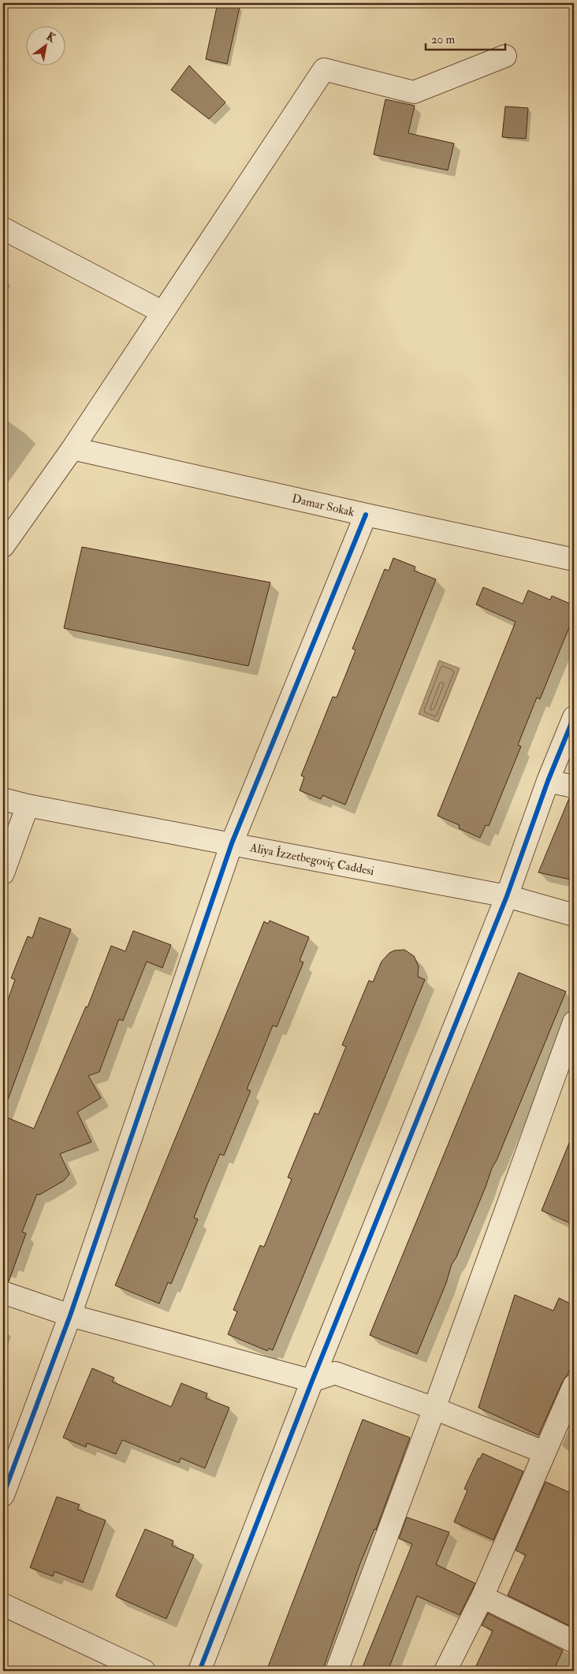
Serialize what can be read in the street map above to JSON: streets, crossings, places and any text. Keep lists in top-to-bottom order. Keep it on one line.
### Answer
{"streets":{"street":["Damar Sokak","Aliya İzzetbegoviç Caddesi"]},"scale_bar":"20 m","north":"top right"}
